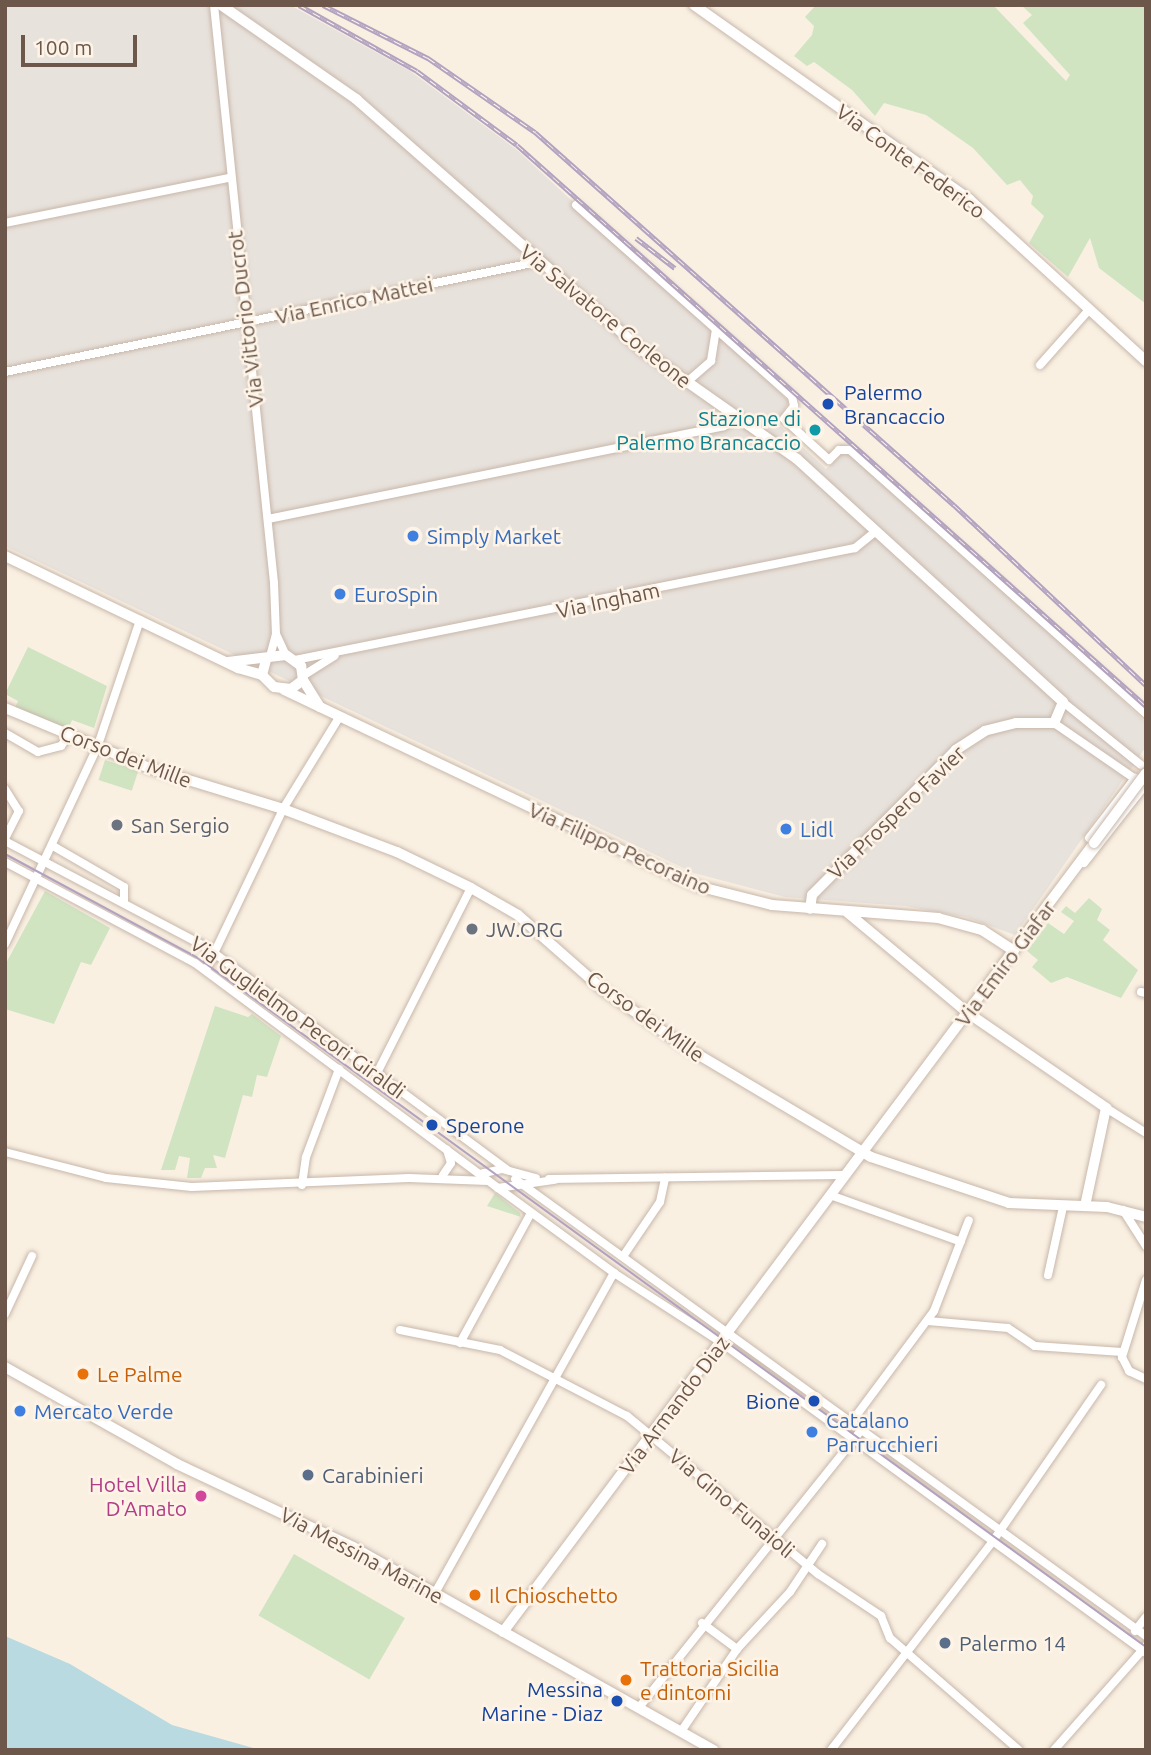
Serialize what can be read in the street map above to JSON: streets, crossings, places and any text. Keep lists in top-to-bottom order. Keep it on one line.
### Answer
{"streets":{"main road":["Via Messina Marine"],"street":["Via Conte Federico","Via Enrico Mattei","Via Salvatore Corleone","Via Vittorio Ducrot","Via Ingham","Corso dei Mille","Via Prospero Favier","Via Filippo Pecoraino","Via Emiro Giafar","Via Guglielmo Pecori Giraldi","Via Armando Diaz","Via Gino Funaioli"]},"crossings":[["Via Enrico Mattei","Via Salvatore Corleone"],["Via Enrico Mattei","Via Vittorio Ducrot"],["Via Salvatore Corleone","Via Ingham"],["Via Ingham","Via Filippo Pecoraino"],["Corso dei Mille","Via Emiro Giafar"],["Via Prospero Favier","Via Filippo Pecoraino"],["Via Filippo Pecoraino","Via Emiro Giafar"],["Via Emiro Giafar","Via Armando Diaz"],["Via Guglielmo Pecori Giraldi","Via Armando Diaz"],["Via Armando Diaz","Via Gino Funaioli"],["Via Armando Diaz","Via Messina Marine"]],"places":["Palermo Brancaccio","Stazione di Palermo Brancaccio","Simply Market","EuroSpin","San Sergio","Lidl","JW.ORG","Sperone","Le Palme","Bione","Mercato Verde","Catalano Parrucchieri","Carabinieri","Hotel Villa D'Amato","Il Chioschetto","Palermo 14","Trattoria Sicilia e dintorni","Messina Marine - Diaz"],"scale_bar":"100 m"}
